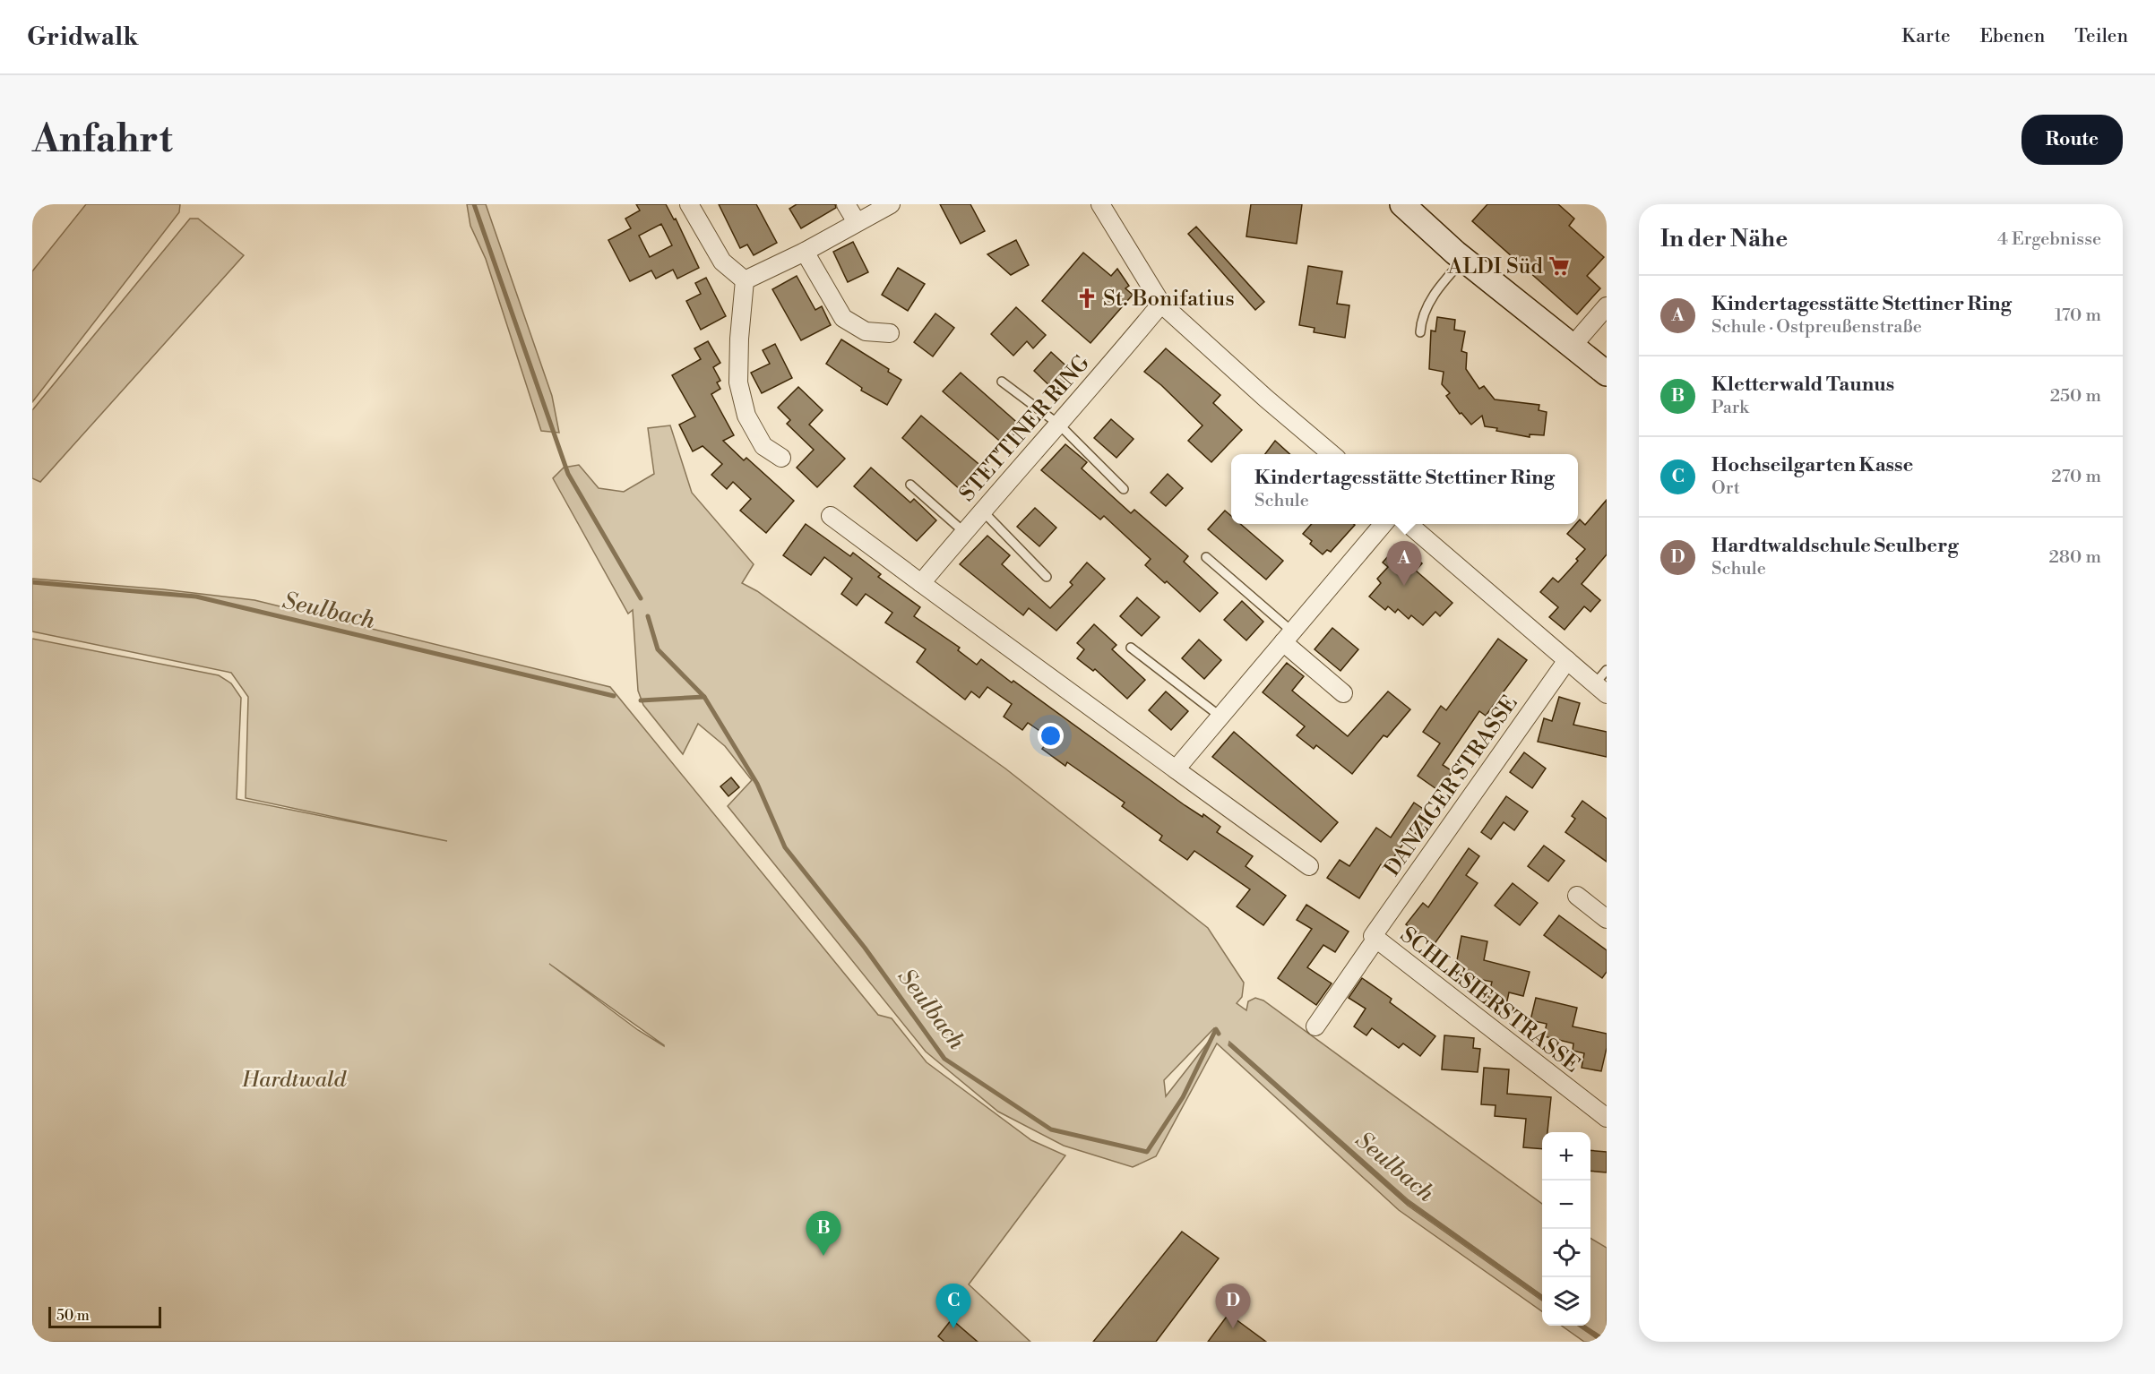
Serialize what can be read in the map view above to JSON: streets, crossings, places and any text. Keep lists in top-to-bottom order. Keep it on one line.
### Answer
{"streets":{"street":["STETTINER RING","DANZIGER STRASSE","SCHLESIERSTRASSE"]},"crossings":[["DANZIGER STRASSE","SCHLESIERSTRASSE"]],"water":["Seulbach"],"parks":["Hardtwald"],"places":{"supermarket":["ALDI Süd"],"church":["St. Bonifatius"]},"scale_bar":"50 m","page":{"header":"Gridwalk","nav":["Karte","Ebenen","Teilen"],"buttons":"Route","title":"Anfahrt","heading":["In der Nähe","4 Ergebnisse"],"list":[{"mark":"A","name":"Kindertagesstätte Stettiner Ring","note":"Schule · Ostpreußenstraße","value":"170 m"},{"mark":"B","name":"Kletterwald Taunus","note":"Park","value":"250 m"},{"mark":"C","name":"Hochseilgarten Kasse","note":"Ort","value":"270 m"},{"mark":"D","name":"Hardtwaldschule Seulberg","note":"Schule","value":"280 m"}],"popup":["Kindertagesstätte Stettiner Ring","Schule"],"pins":["A","B","C","D"],"map_buttons":["+","−"],"scale":"50 m"}}
